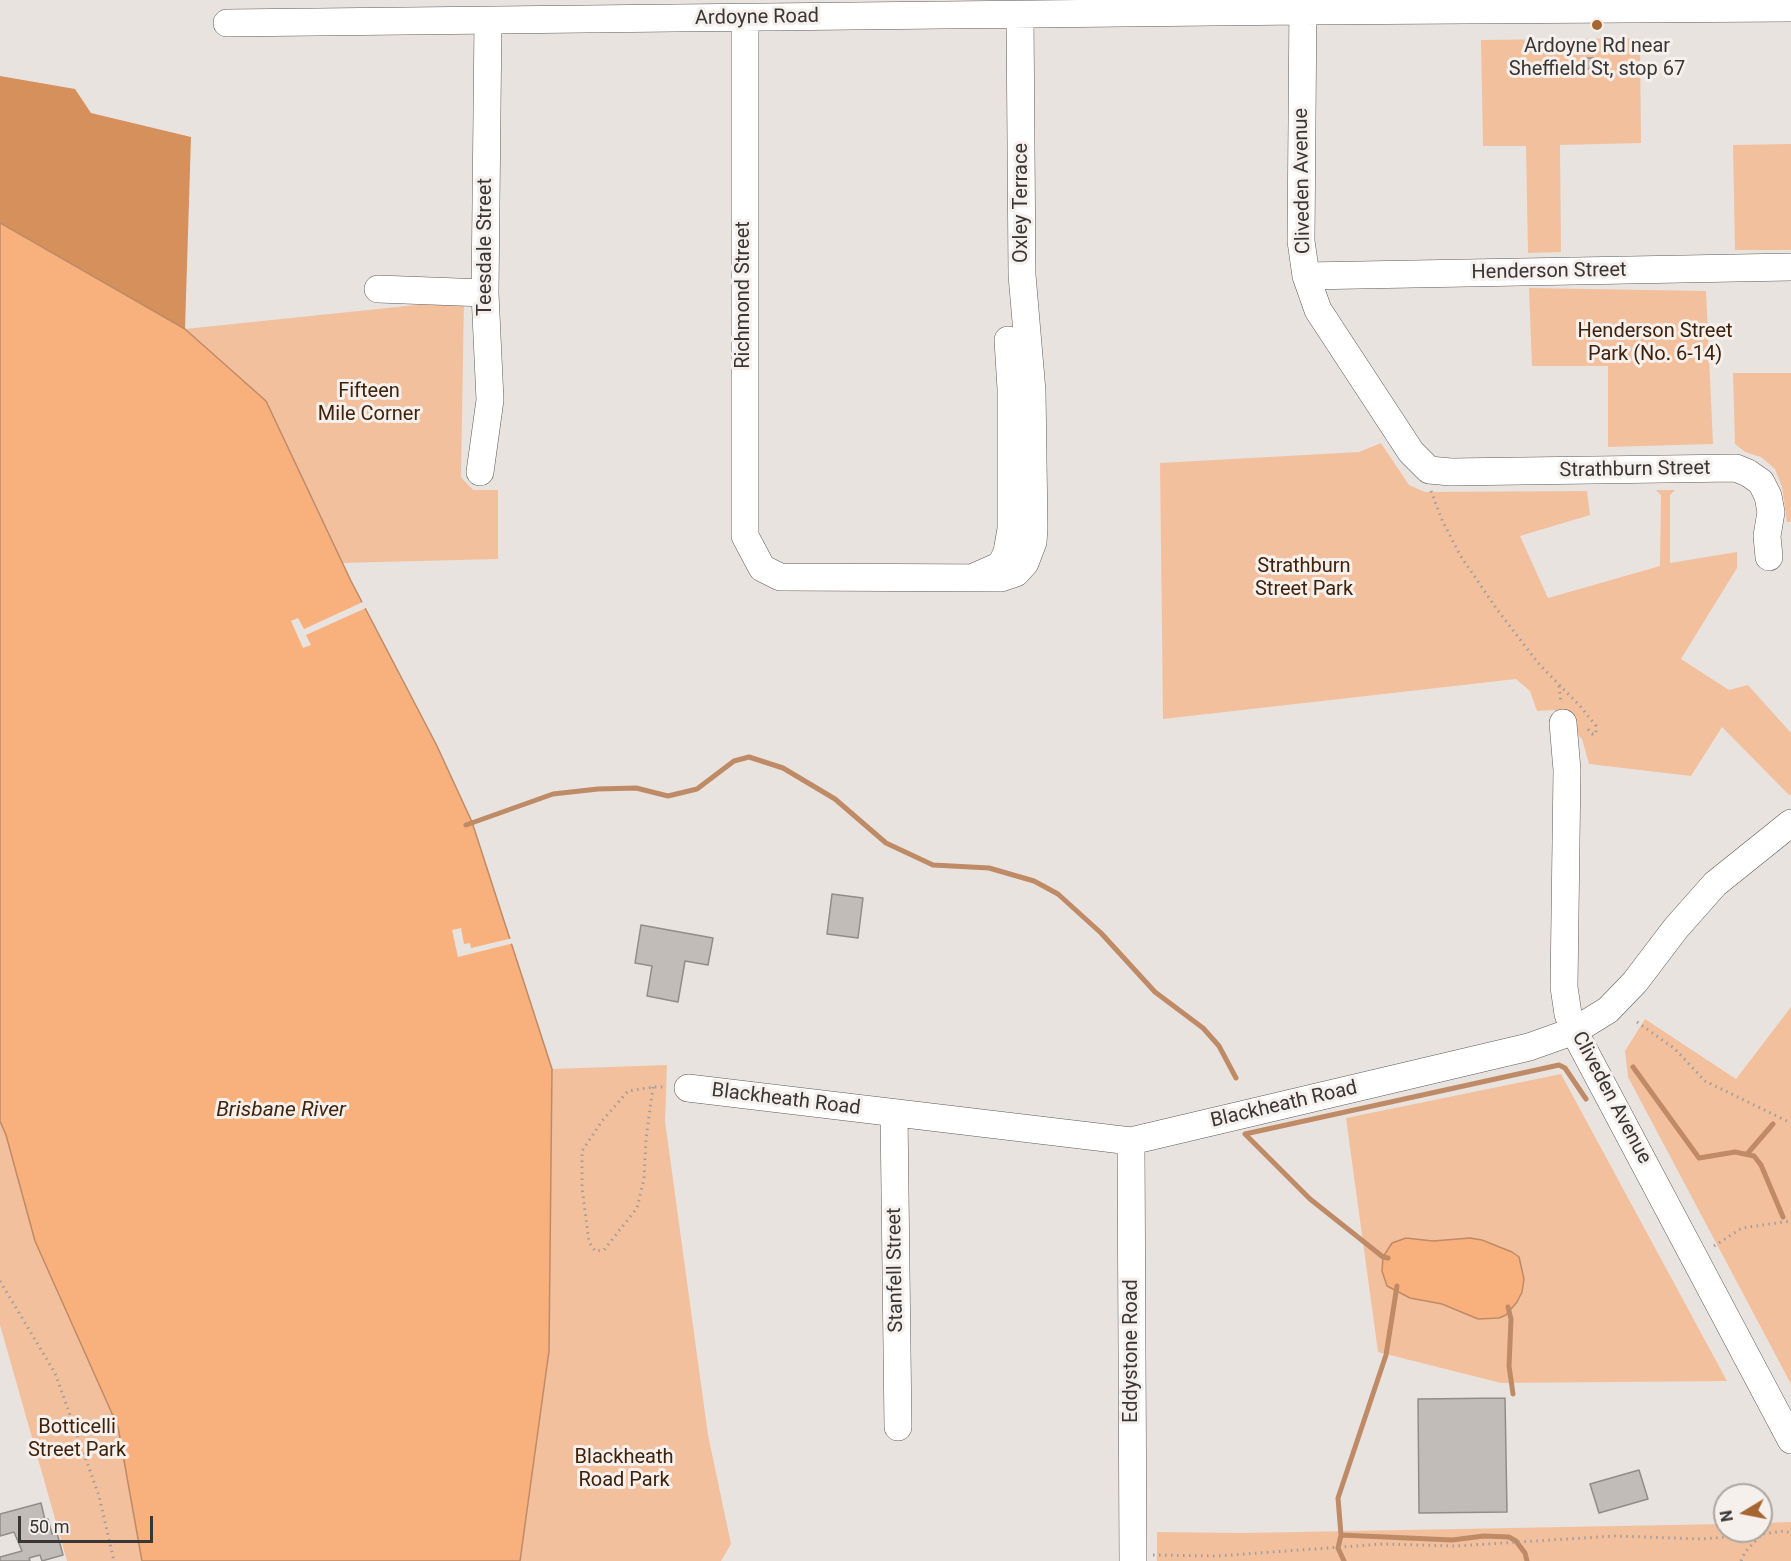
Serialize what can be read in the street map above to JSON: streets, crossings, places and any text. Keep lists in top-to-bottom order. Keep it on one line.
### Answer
{"streets":{"street":["Ardoyne Road","Cliveden Avenue","Oxley Terrace","Teesdale Street","Henderson Street","Richmond Street","Strathburn Street","Blackheath Road","Stanfell Street","Eddystone Road"]},"crossings":[["Ardoyne Road","Cliveden Avenue"],["Ardoyne Road","Oxley Terrace"],["Ardoyne Road","Teesdale Street"],["Ardoyne Road","Richmond Street"],["Cliveden Avenue","Henderson Street"],["Cliveden Avenue","Strathburn Street"],["Cliveden Avenue","Blackheath Road"],["Oxley Terrace","Richmond Street"],["Blackheath Road","Stanfell Street"],["Blackheath Road","Eddystone Road"]],"water":["Brisbane River"],"parks":["Henderson Street Park (No. 6-14)","Fifteen Mile Corner","Strathburn Street Park","Botticelli Street Park","Blackheath Road Park"],"places":["Ardoyne Rd near Sheffield St, stop 67"],"scale_bar":"50 m","north":"left"}
